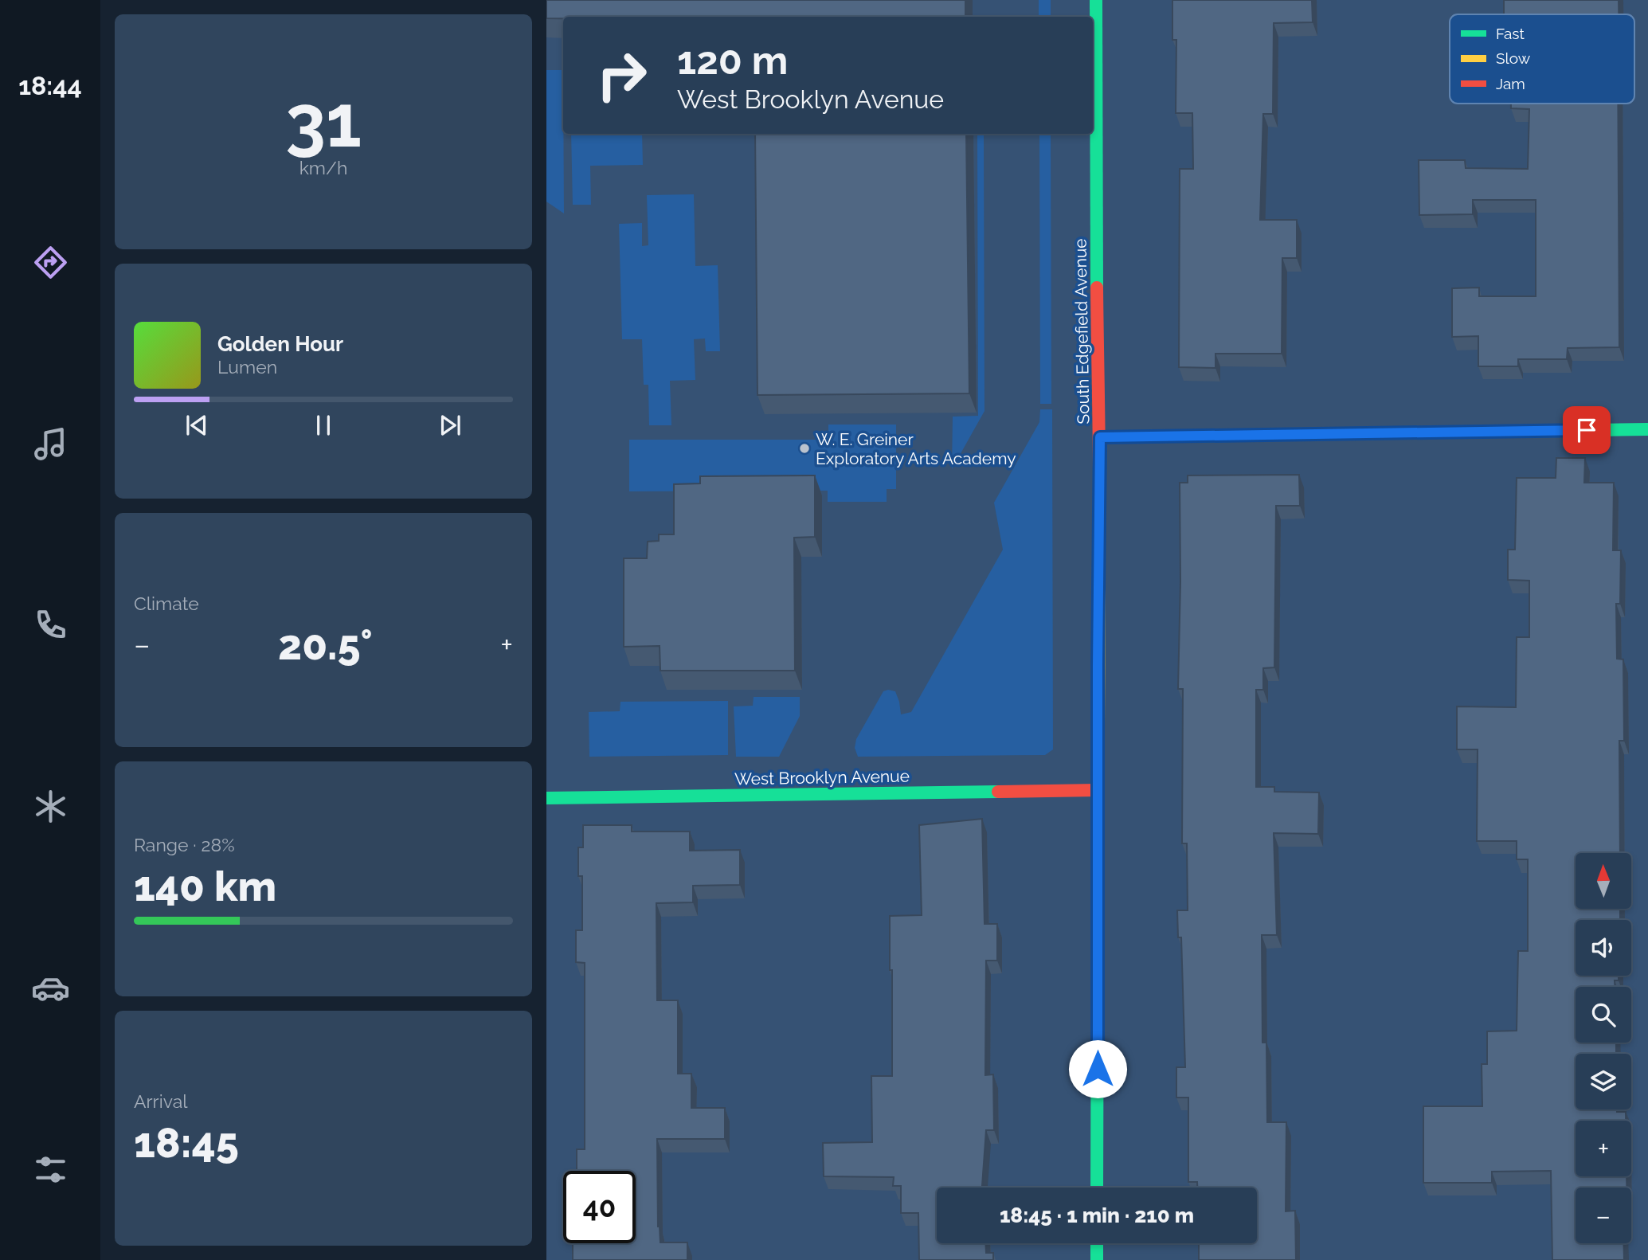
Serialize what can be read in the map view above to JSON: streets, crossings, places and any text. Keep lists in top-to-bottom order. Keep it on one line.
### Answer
{"streets":{"street":["South Edgefield Avenue","West Brooklyn Avenue"]},"crossings":[["South Edgefield Avenue","West Brooklyn Avenue"]],"places":["W. E. Greiner Exploratory Arts Academy"],"legend":["Fast","Slow","Jam"],"north":"top","page":{"tabs":"18:44","tile":[["31","km/h"],"Climate",["Range · 28%","140 km"],["Arrival","18:45"]],"turn":["120 m","West Brooklyn Avenue"],"song":["Golden Hour","Lumen"],"heat":["−","20.5°","+"],"map_buttons":["+","−"],"limit":"40","trip":"18:45 · 1 min · 210 m"}}
